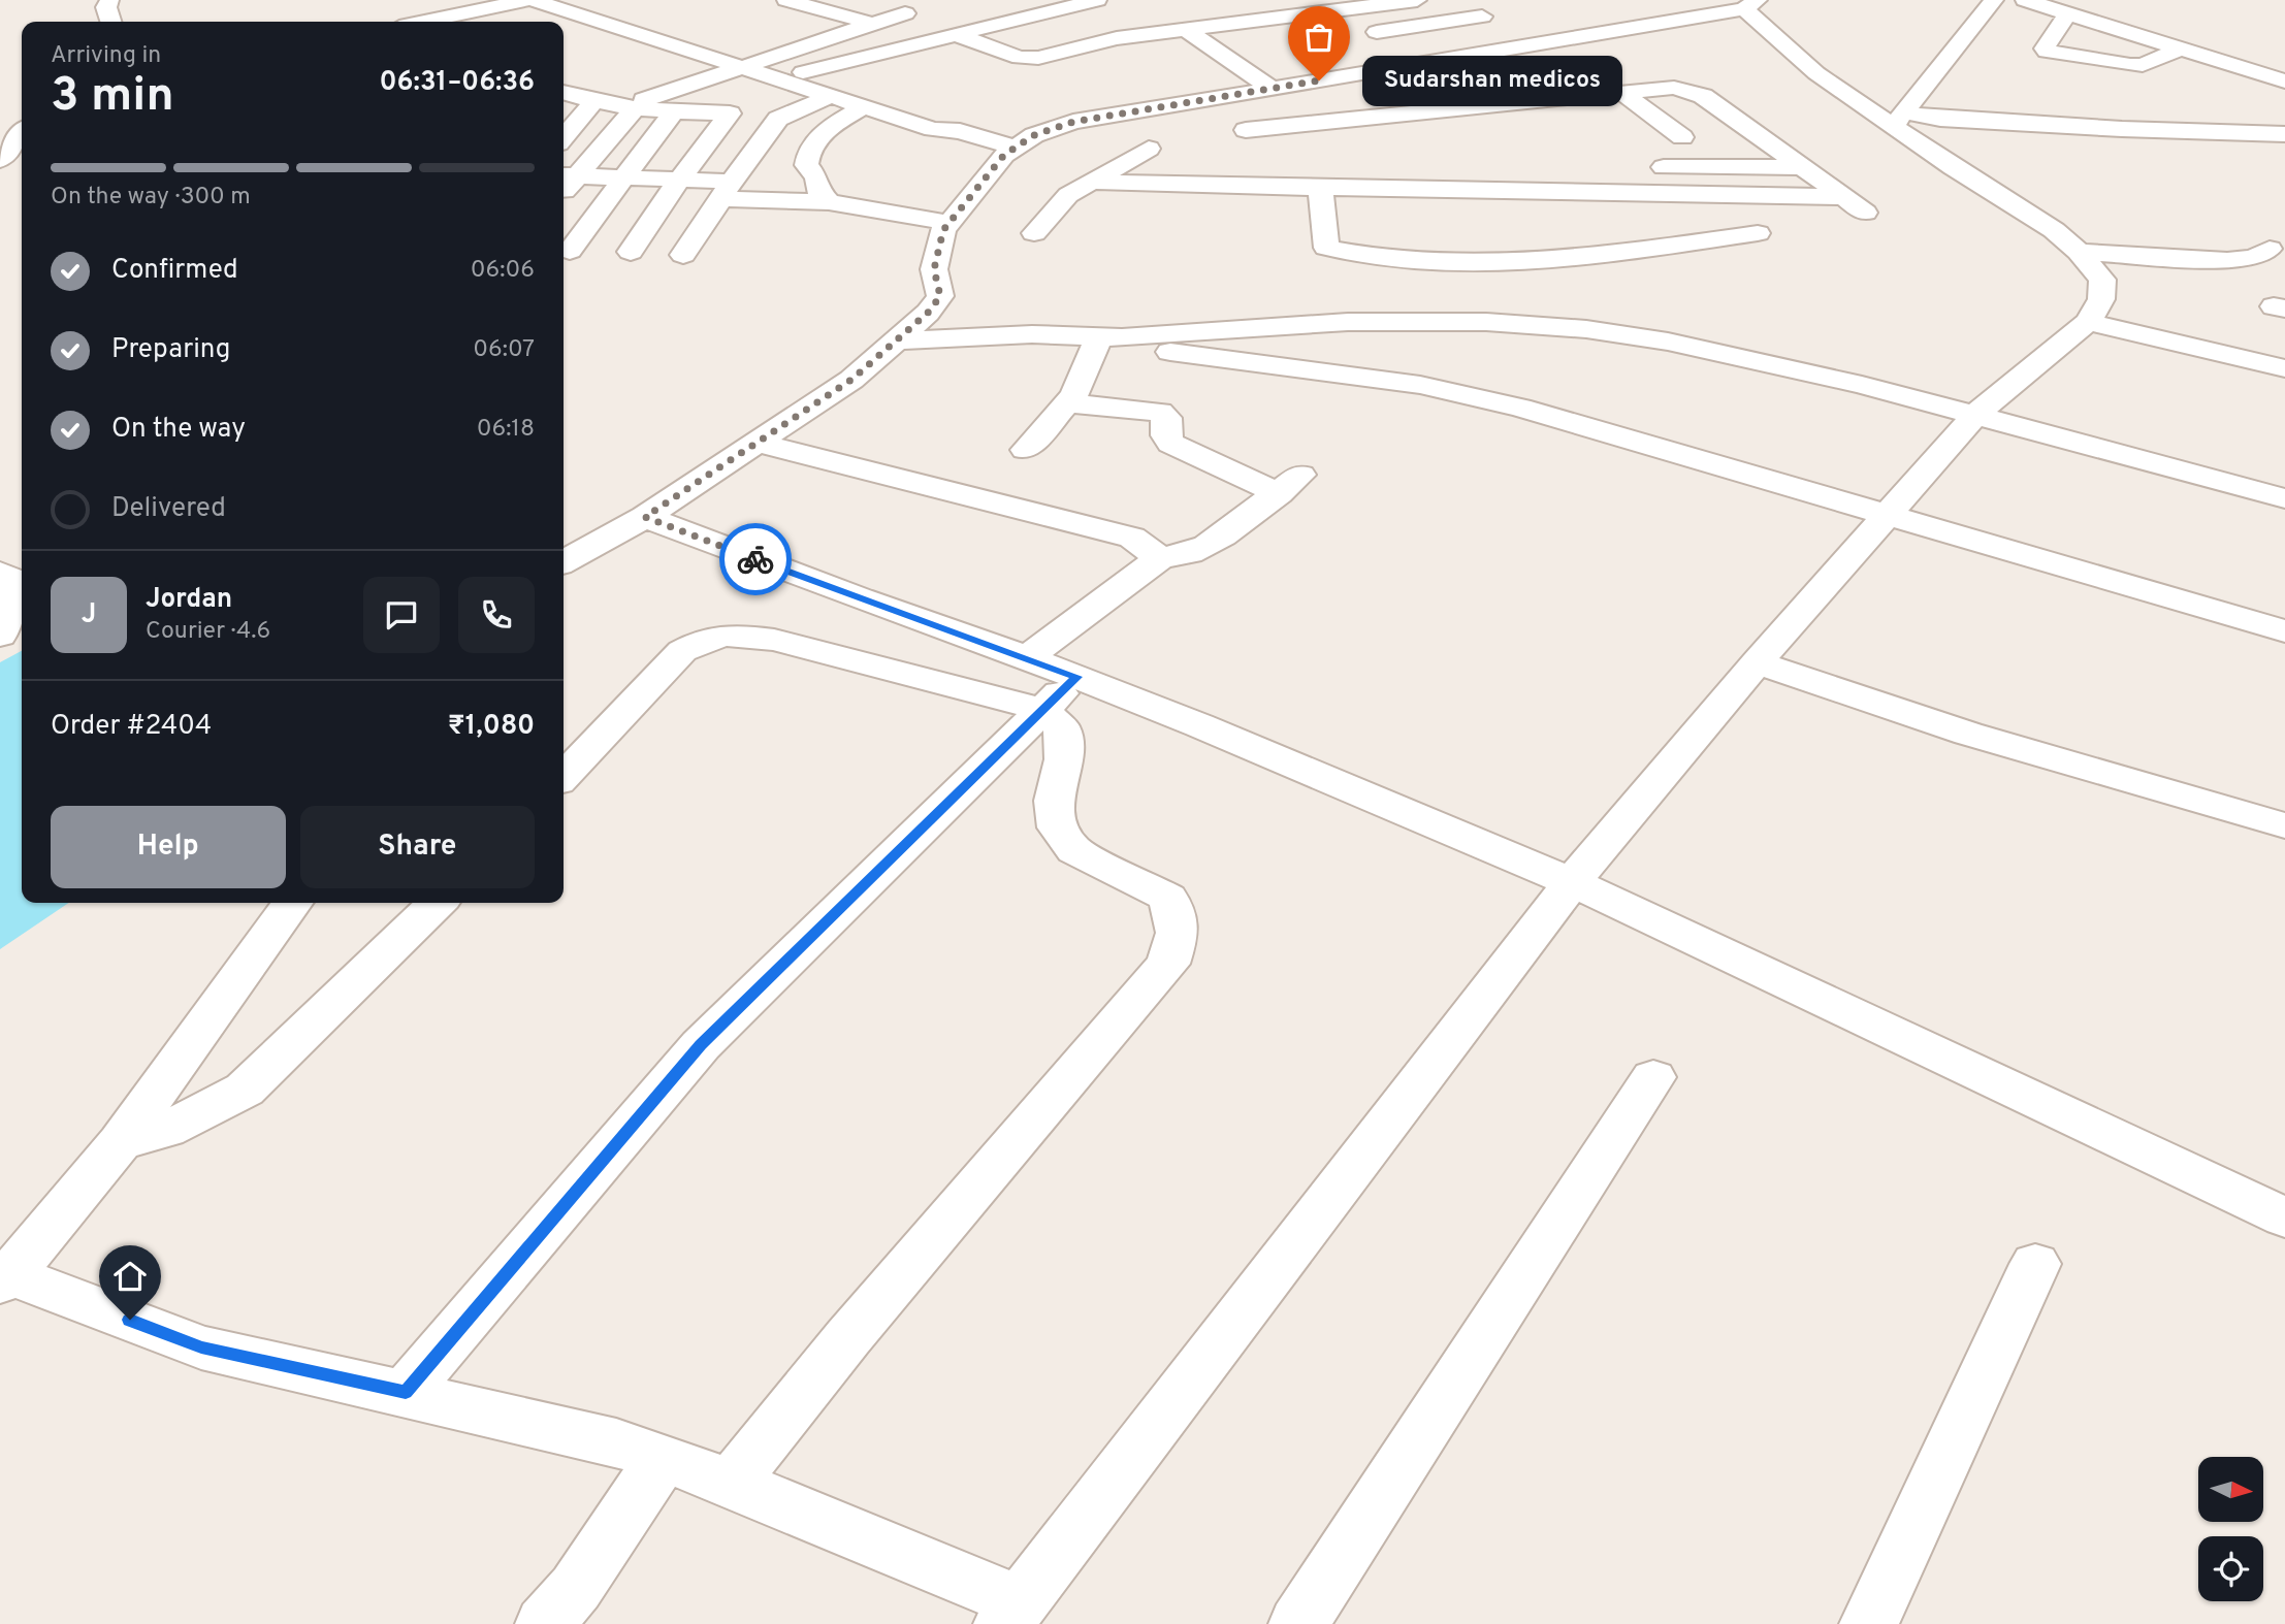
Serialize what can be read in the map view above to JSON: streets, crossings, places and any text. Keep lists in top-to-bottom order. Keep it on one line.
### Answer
{"places":["Sudarshan medicos"],"north":"right","page":{"heading":["3 min","Arriving in","06:31–06:36"],"panel":["Jordan","Courier · 4.6","Order #2404","₹1,080"],"bubble":"Sudarshan medicos","bar":"On the way · 300 m","list":[["Confirmed","06:06"],["Preparing","06:07"],["On the way","06:18"],"Delivered"],"round":"J","buttons":["Help","Share"]}}
